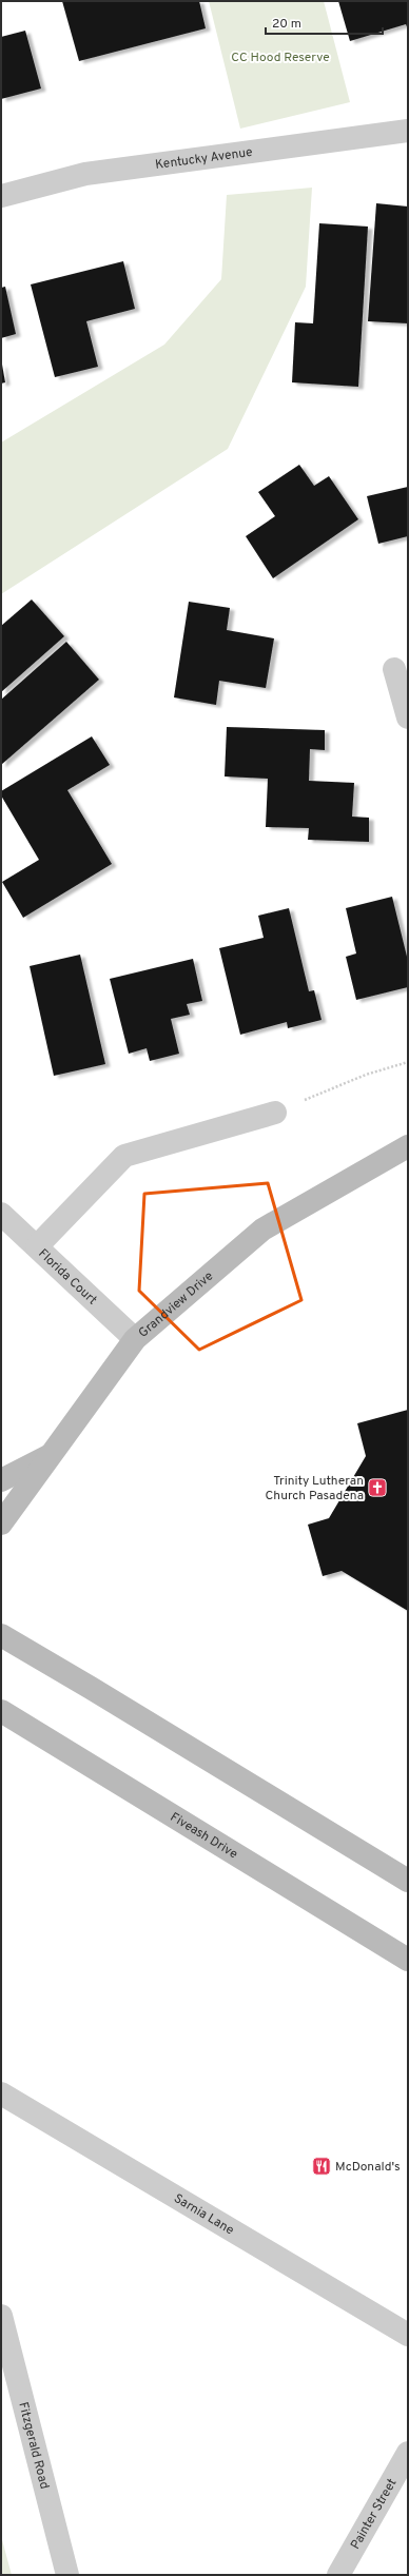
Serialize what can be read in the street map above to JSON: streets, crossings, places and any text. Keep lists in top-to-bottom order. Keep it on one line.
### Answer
{"streets":{"main road":["Grandview Drive","Fiveash Drive"],"street":["Kentucky Avenue","Florida Court","Sarnia Lane","Fitzgerald Road","Painter Street"]},"crossings":[["Florida Court","Grandview Drive"]],"parks":["CC Hood Reserve"],"places":{"church":["Trinity Lutheran Church Pasadena"],"restaurant":["McDonald's"]},"scale_bar":"20 m"}
